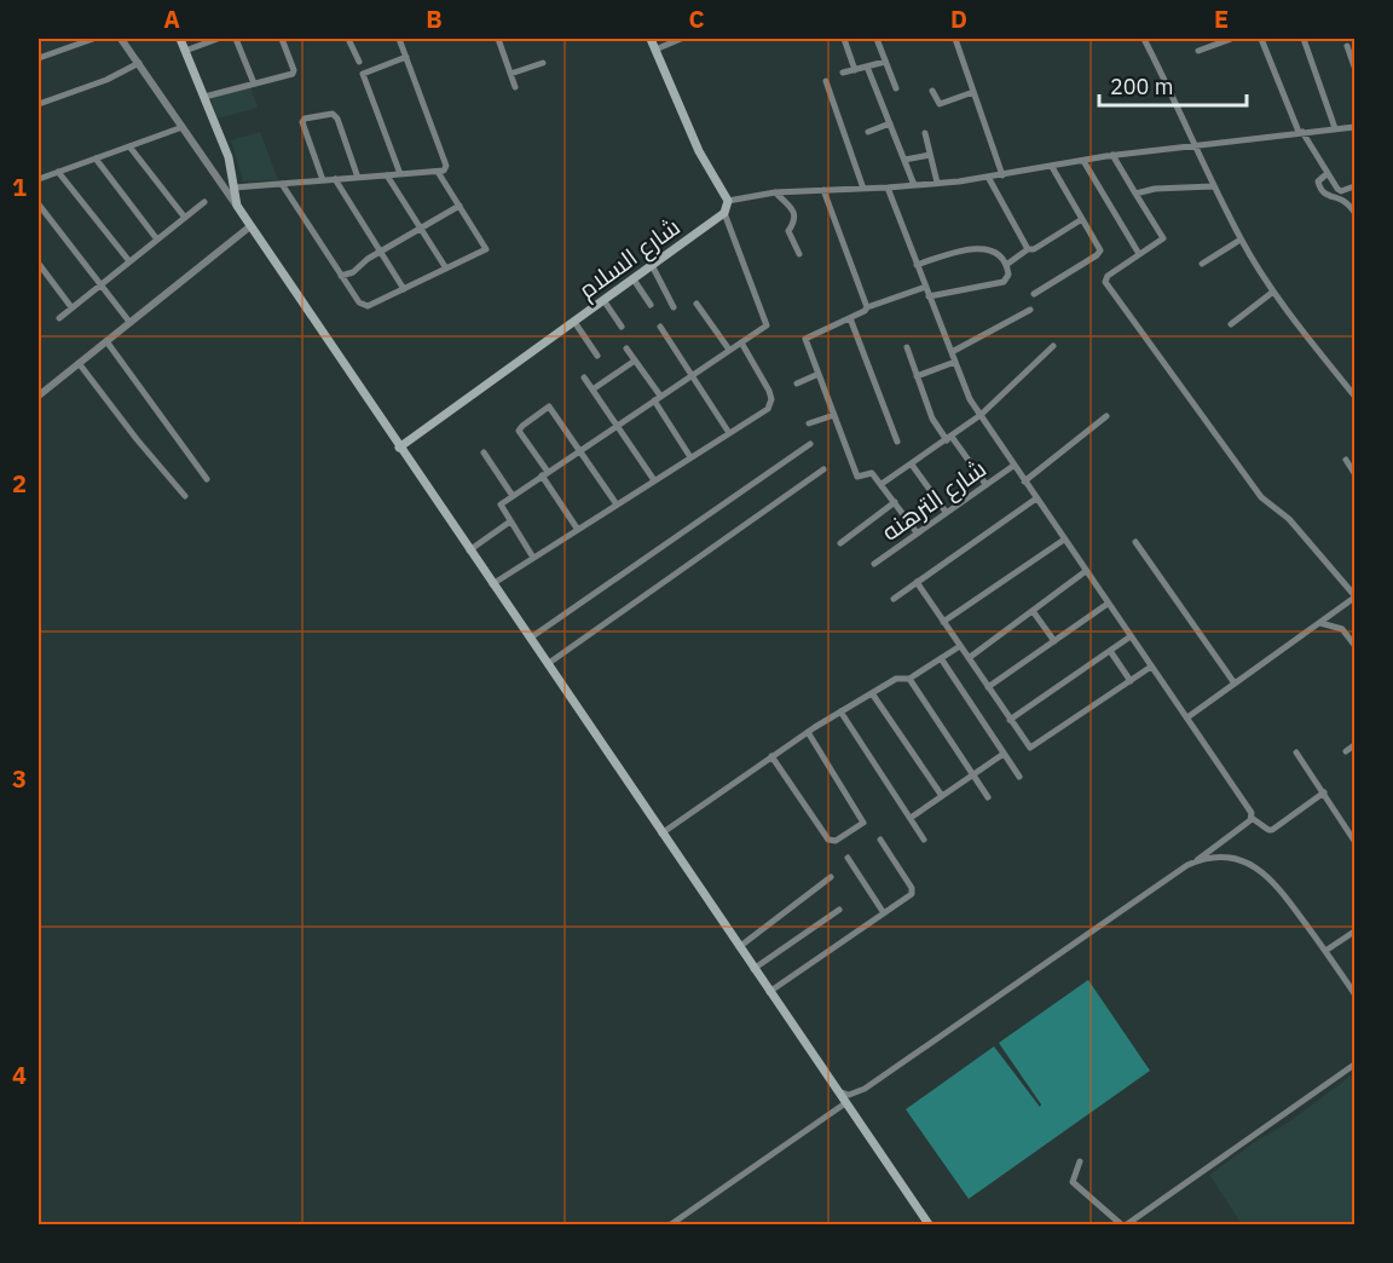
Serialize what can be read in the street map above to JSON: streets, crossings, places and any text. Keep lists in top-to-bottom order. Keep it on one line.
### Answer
{"streets":{"main road":["شارع السلام"],"street":["شارع الترهنه"]},"scale_bar":"200 m","grid":{"columns":["A","B","C","D","E"],"rows":["1","2","3","4"]}}
